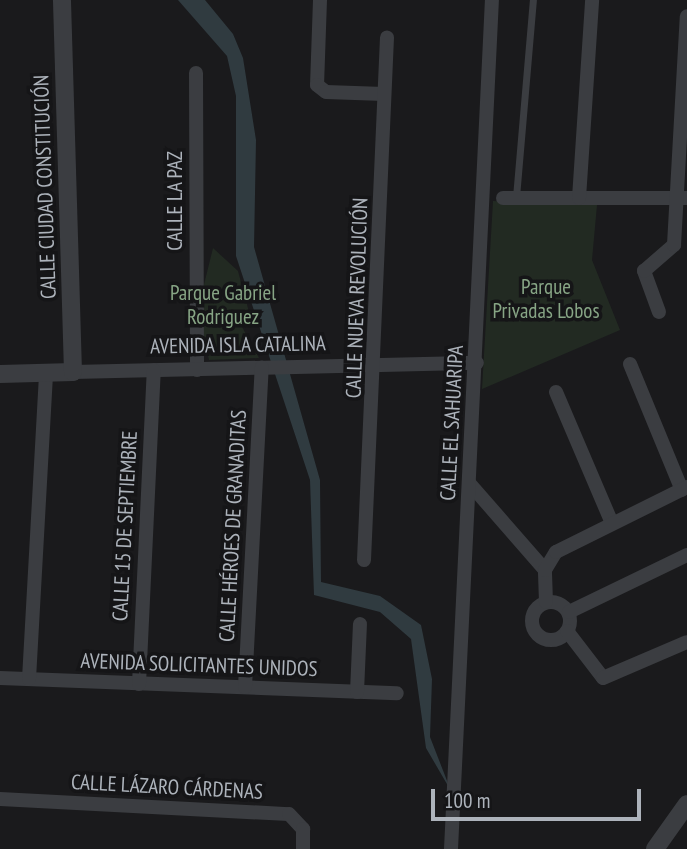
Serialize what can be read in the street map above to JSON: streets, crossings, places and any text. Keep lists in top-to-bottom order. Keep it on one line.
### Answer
{"streets":{"street":["CALLE CIUDAD CONSTITUCIÓN","CALLE LA PAZ","CALLE NUEVA REVOLUCIÓN","AVENIDA ISLA CATALINA","CALLE EL SAHUARIPA","CALLE 15 DE SEPTIEMBRE","CALLE HÉROES DE GRANADITAS","AVENIDA SOLICITANTES UNIDOS","CALLE LÁZARO CÁRDENAS"]},"crossings":[["CALLE CIUDAD CONSTITUCIÓN","AVENIDA ISLA CATALINA"],["CALLE LA PAZ","AVENIDA ISLA CATALINA"],["CALLE NUEVA REVOLUCIÓN","AVENIDA ISLA CATALINA"],["AVENIDA ISLA CATALINA","CALLE EL SAHUARIPA"],["AVENIDA ISLA CATALINA","CALLE 15 DE SEPTIEMBRE"],["AVENIDA ISLA CATALINA","CALLE HÉROES DE GRANADITAS"],["CALLE 15 DE SEPTIEMBRE","AVENIDA SOLICITANTES UNIDOS"],["CALLE HÉROES DE GRANADITAS","AVENIDA SOLICITANTES UNIDOS"]],"parks":["Parque Privadas Lobos","Parque Gabriel Rodriguez"],"scale_bar":"100 m"}
